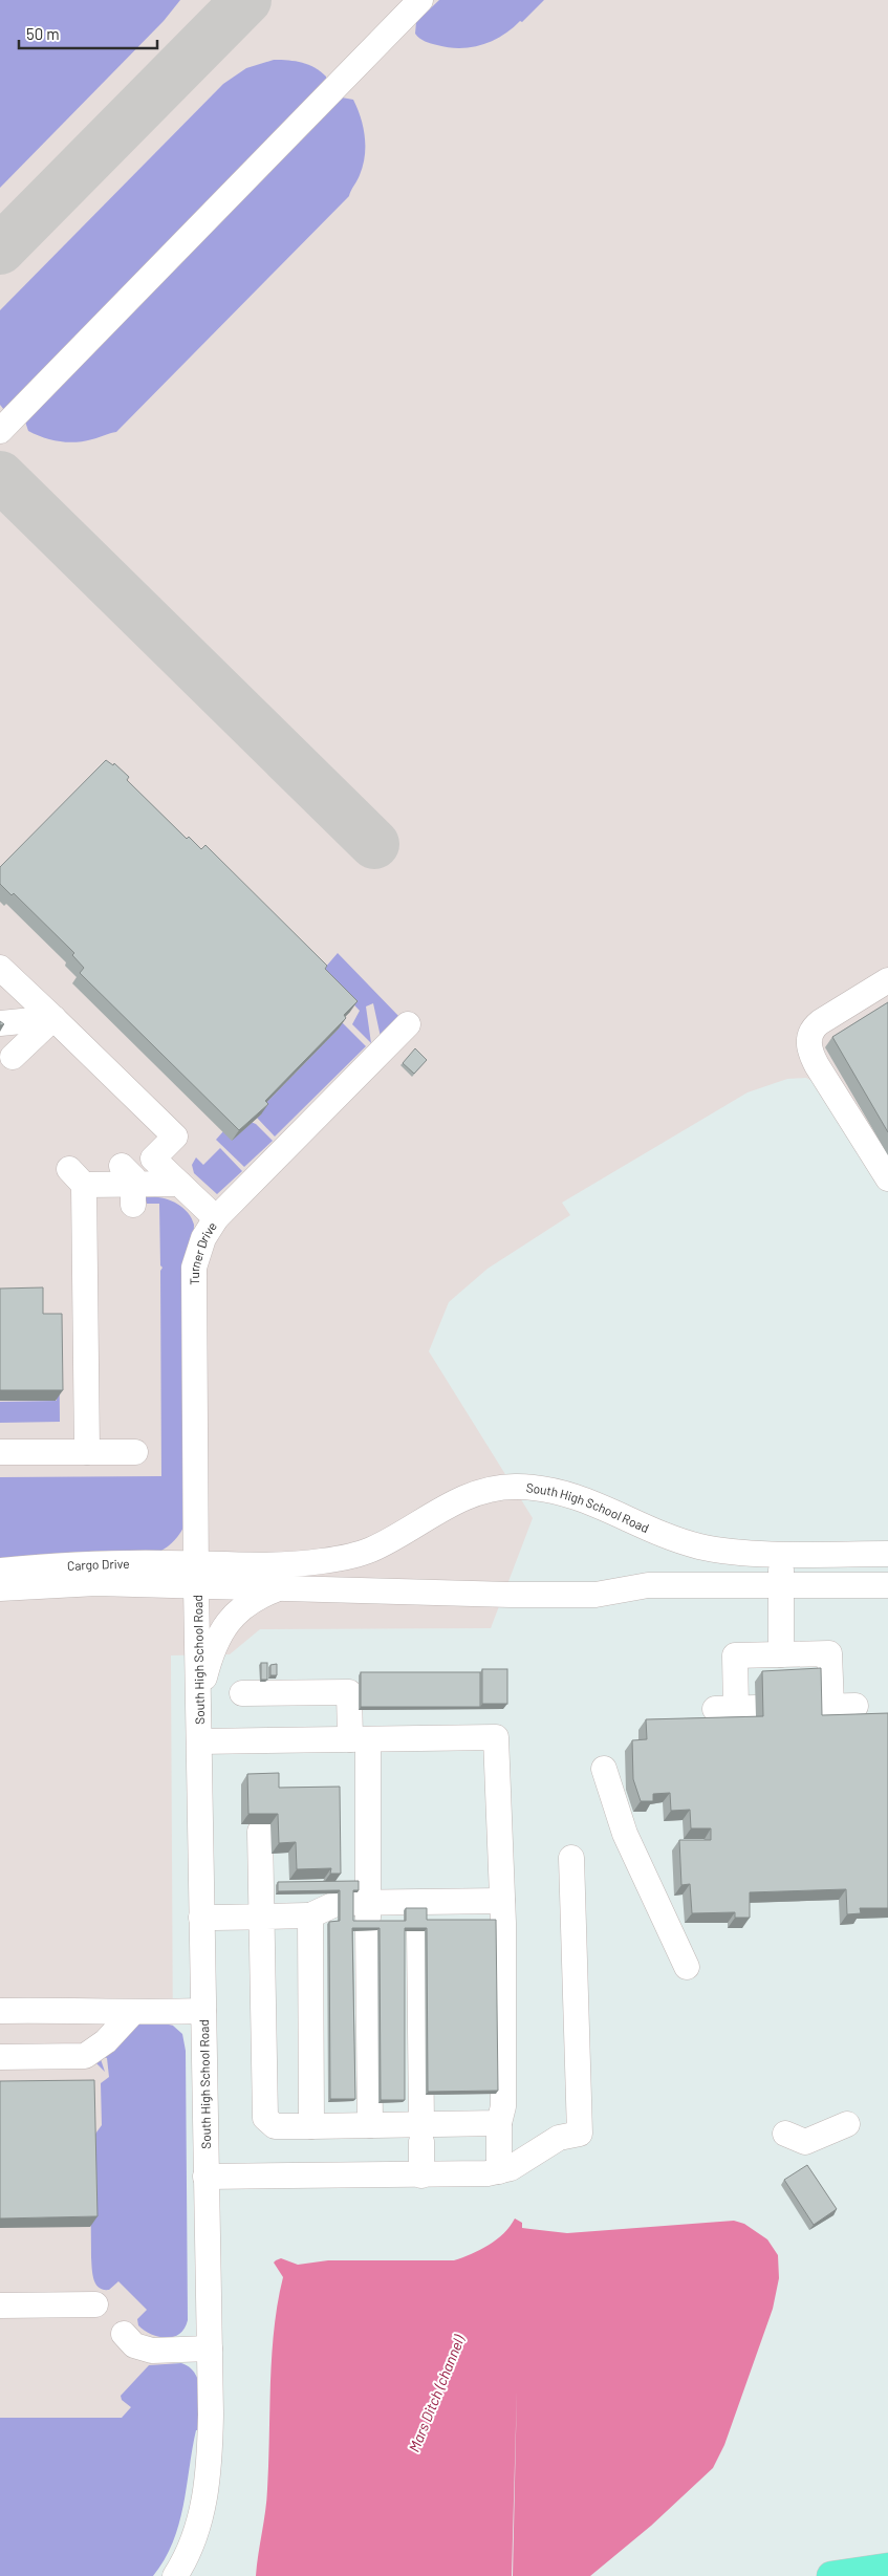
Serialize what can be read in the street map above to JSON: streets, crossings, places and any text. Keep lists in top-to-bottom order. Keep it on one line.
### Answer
{"streets":{"street":["Turner Drive","South High School Road","Cargo Drive"]},"crossings":[["Turner Drive","South High School Road"],["Turner Drive","Cargo Drive"],["South High School Road","Cargo Drive"]],"water":["Mars Ditch (channel)"],"scale_bar":"50 m"}
